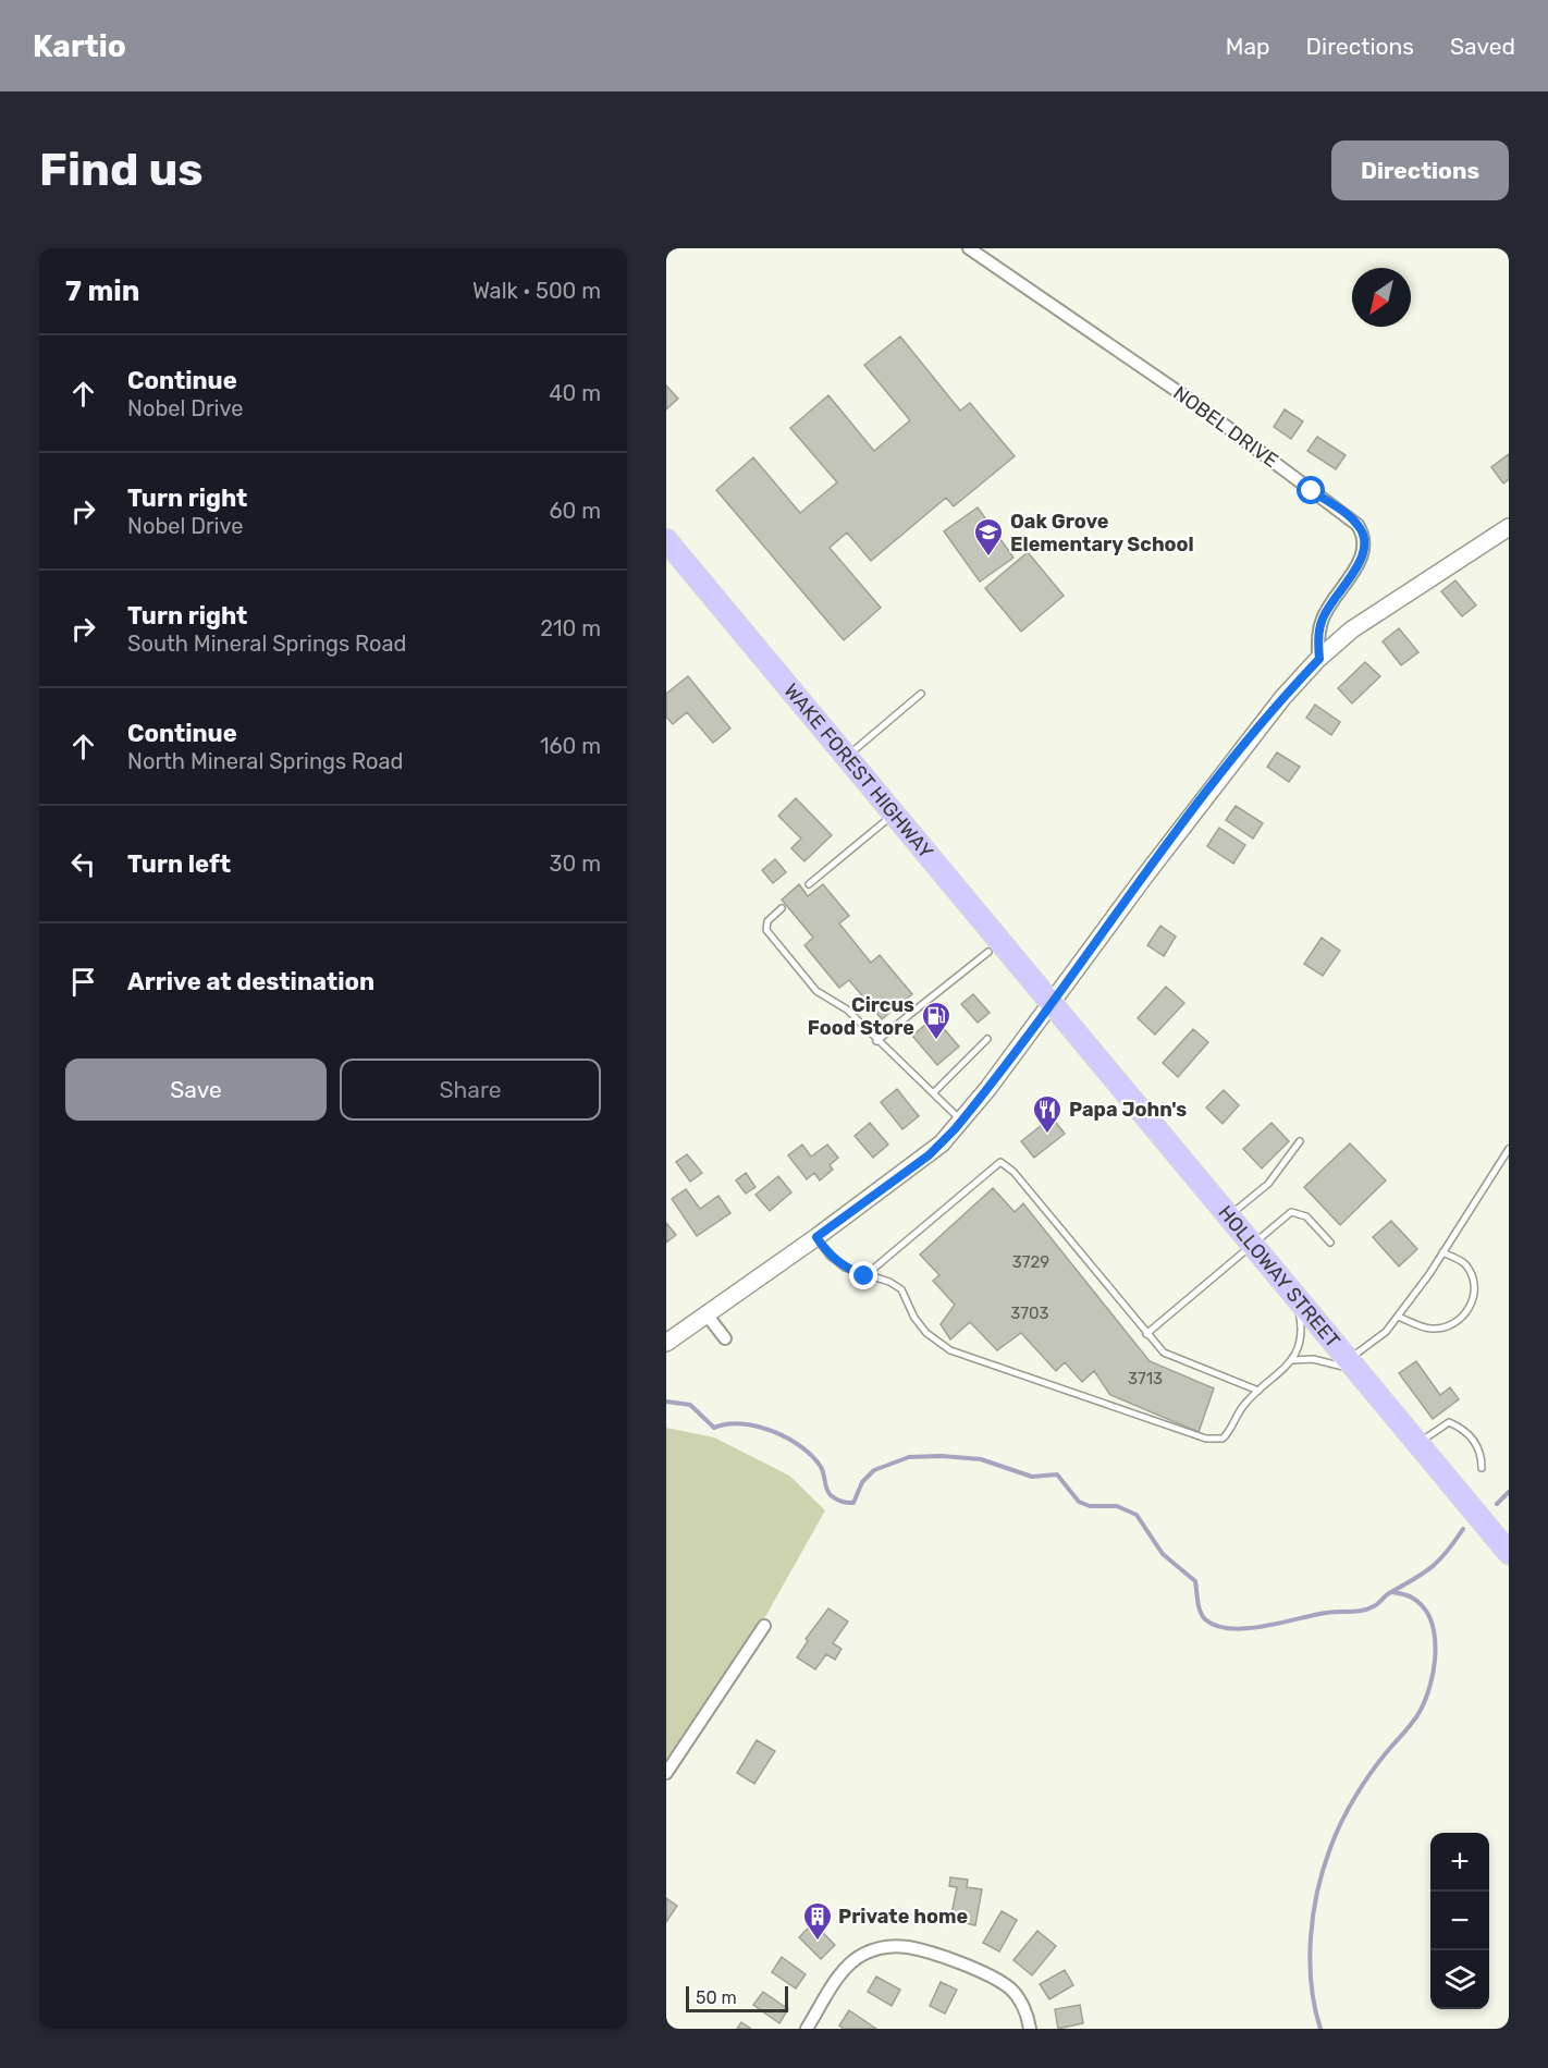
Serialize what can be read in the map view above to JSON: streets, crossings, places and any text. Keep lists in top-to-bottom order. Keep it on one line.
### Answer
{"streets":{"highway":["WAKE FOREST HIGHWAY","HOLLOWAY STREET"],"street":["NOBEL DRIVE"]},"crossings":[["WAKE FOREST HIGHWAY","HOLLOWAY STREET"]],"places":{"school or university":["Oak Grove Elementary School"],"fuel station":["Circus Food Store"],"restaurant":["Papa John's"],"building":["Private home"]},"house_numbers":["3729","3703","3713"],"scale_bar":"50 m","north":"bottom left","page":{"header":"Kartio","nav":["Map","Directions","Saved"],"buttons":["Directions",["Save","Share"]],"title":"Find us","heading":["7 min","Walk · 500 m"],"list":[["Continue","Nobel Drive","40 m"],["Turn right","Nobel Drive","60 m"],["Turn right","South Mineral Springs Road","210 m"],["Continue","North Mineral Springs Road","160 m"],["Turn left","30 m"],"Arrive at destination"],"map_buttons":["+","−"],"scale":"50 m"}}
